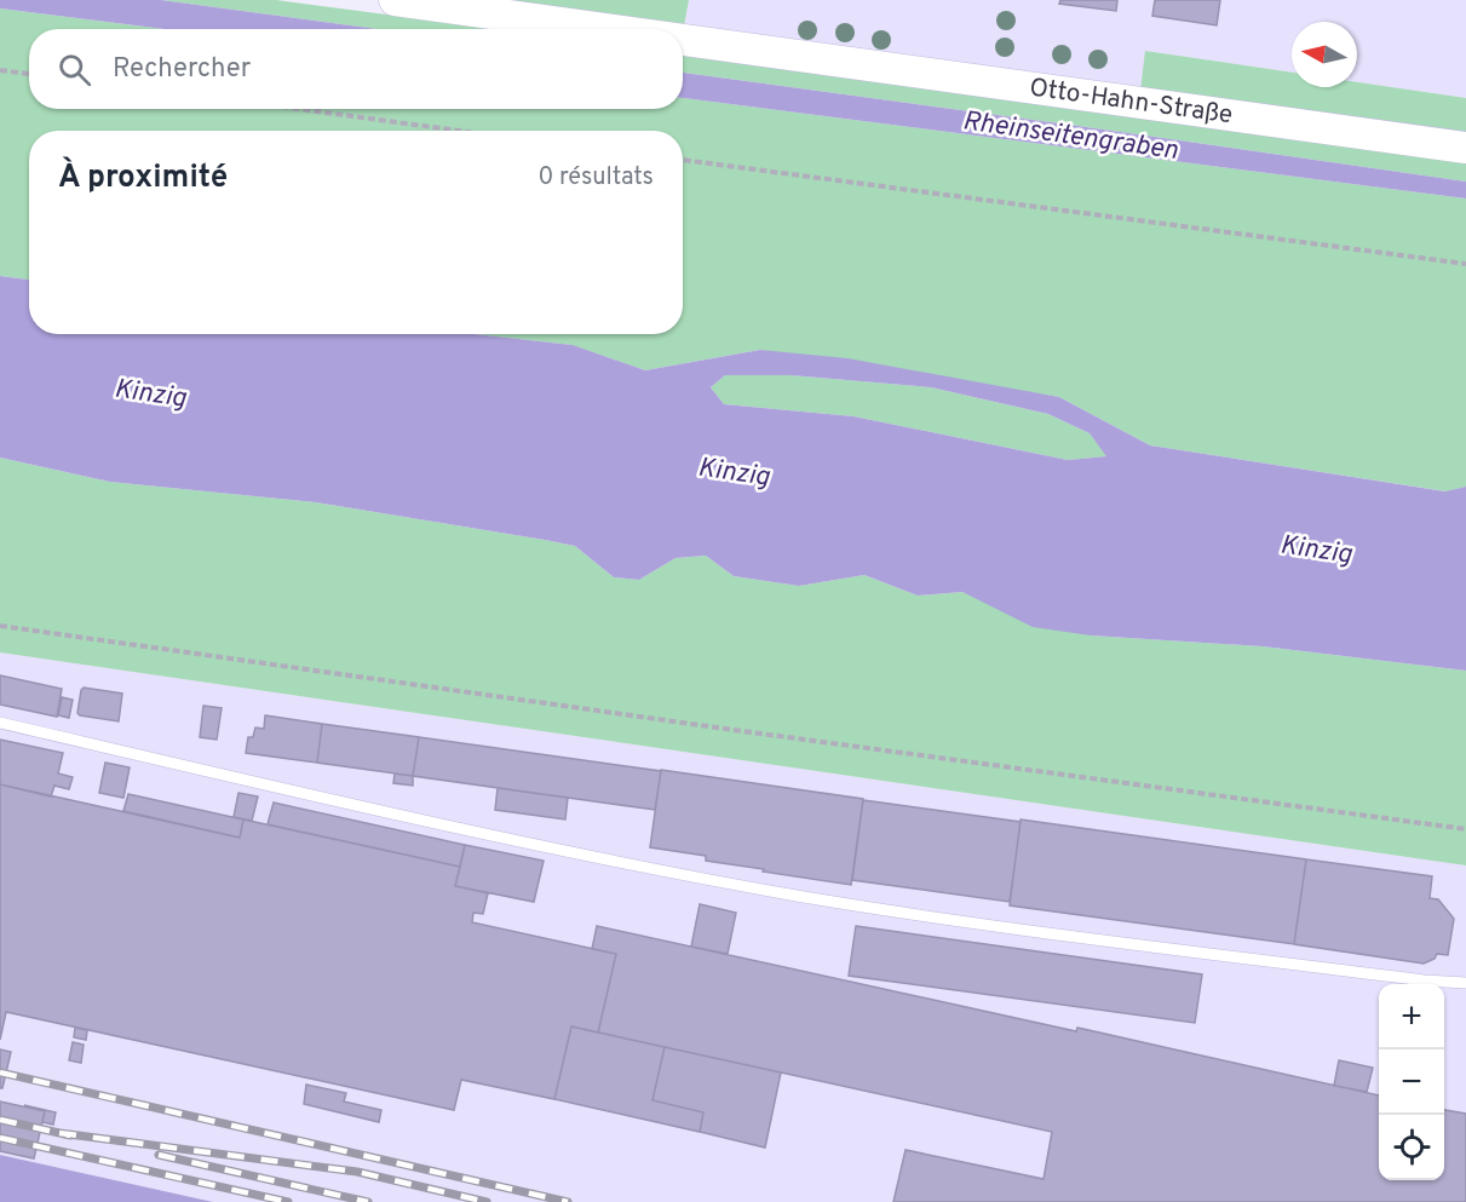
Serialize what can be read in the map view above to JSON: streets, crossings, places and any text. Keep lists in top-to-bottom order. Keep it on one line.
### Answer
{"streets":{"street":["Otto-Hahn-Straße"]},"water":["Rheinseitengraben","Kinzig"],"north":"left","page":{"search":"Rechercher","heading":["À proximité","0 résultats"],"map_buttons":["+","−"]}}
